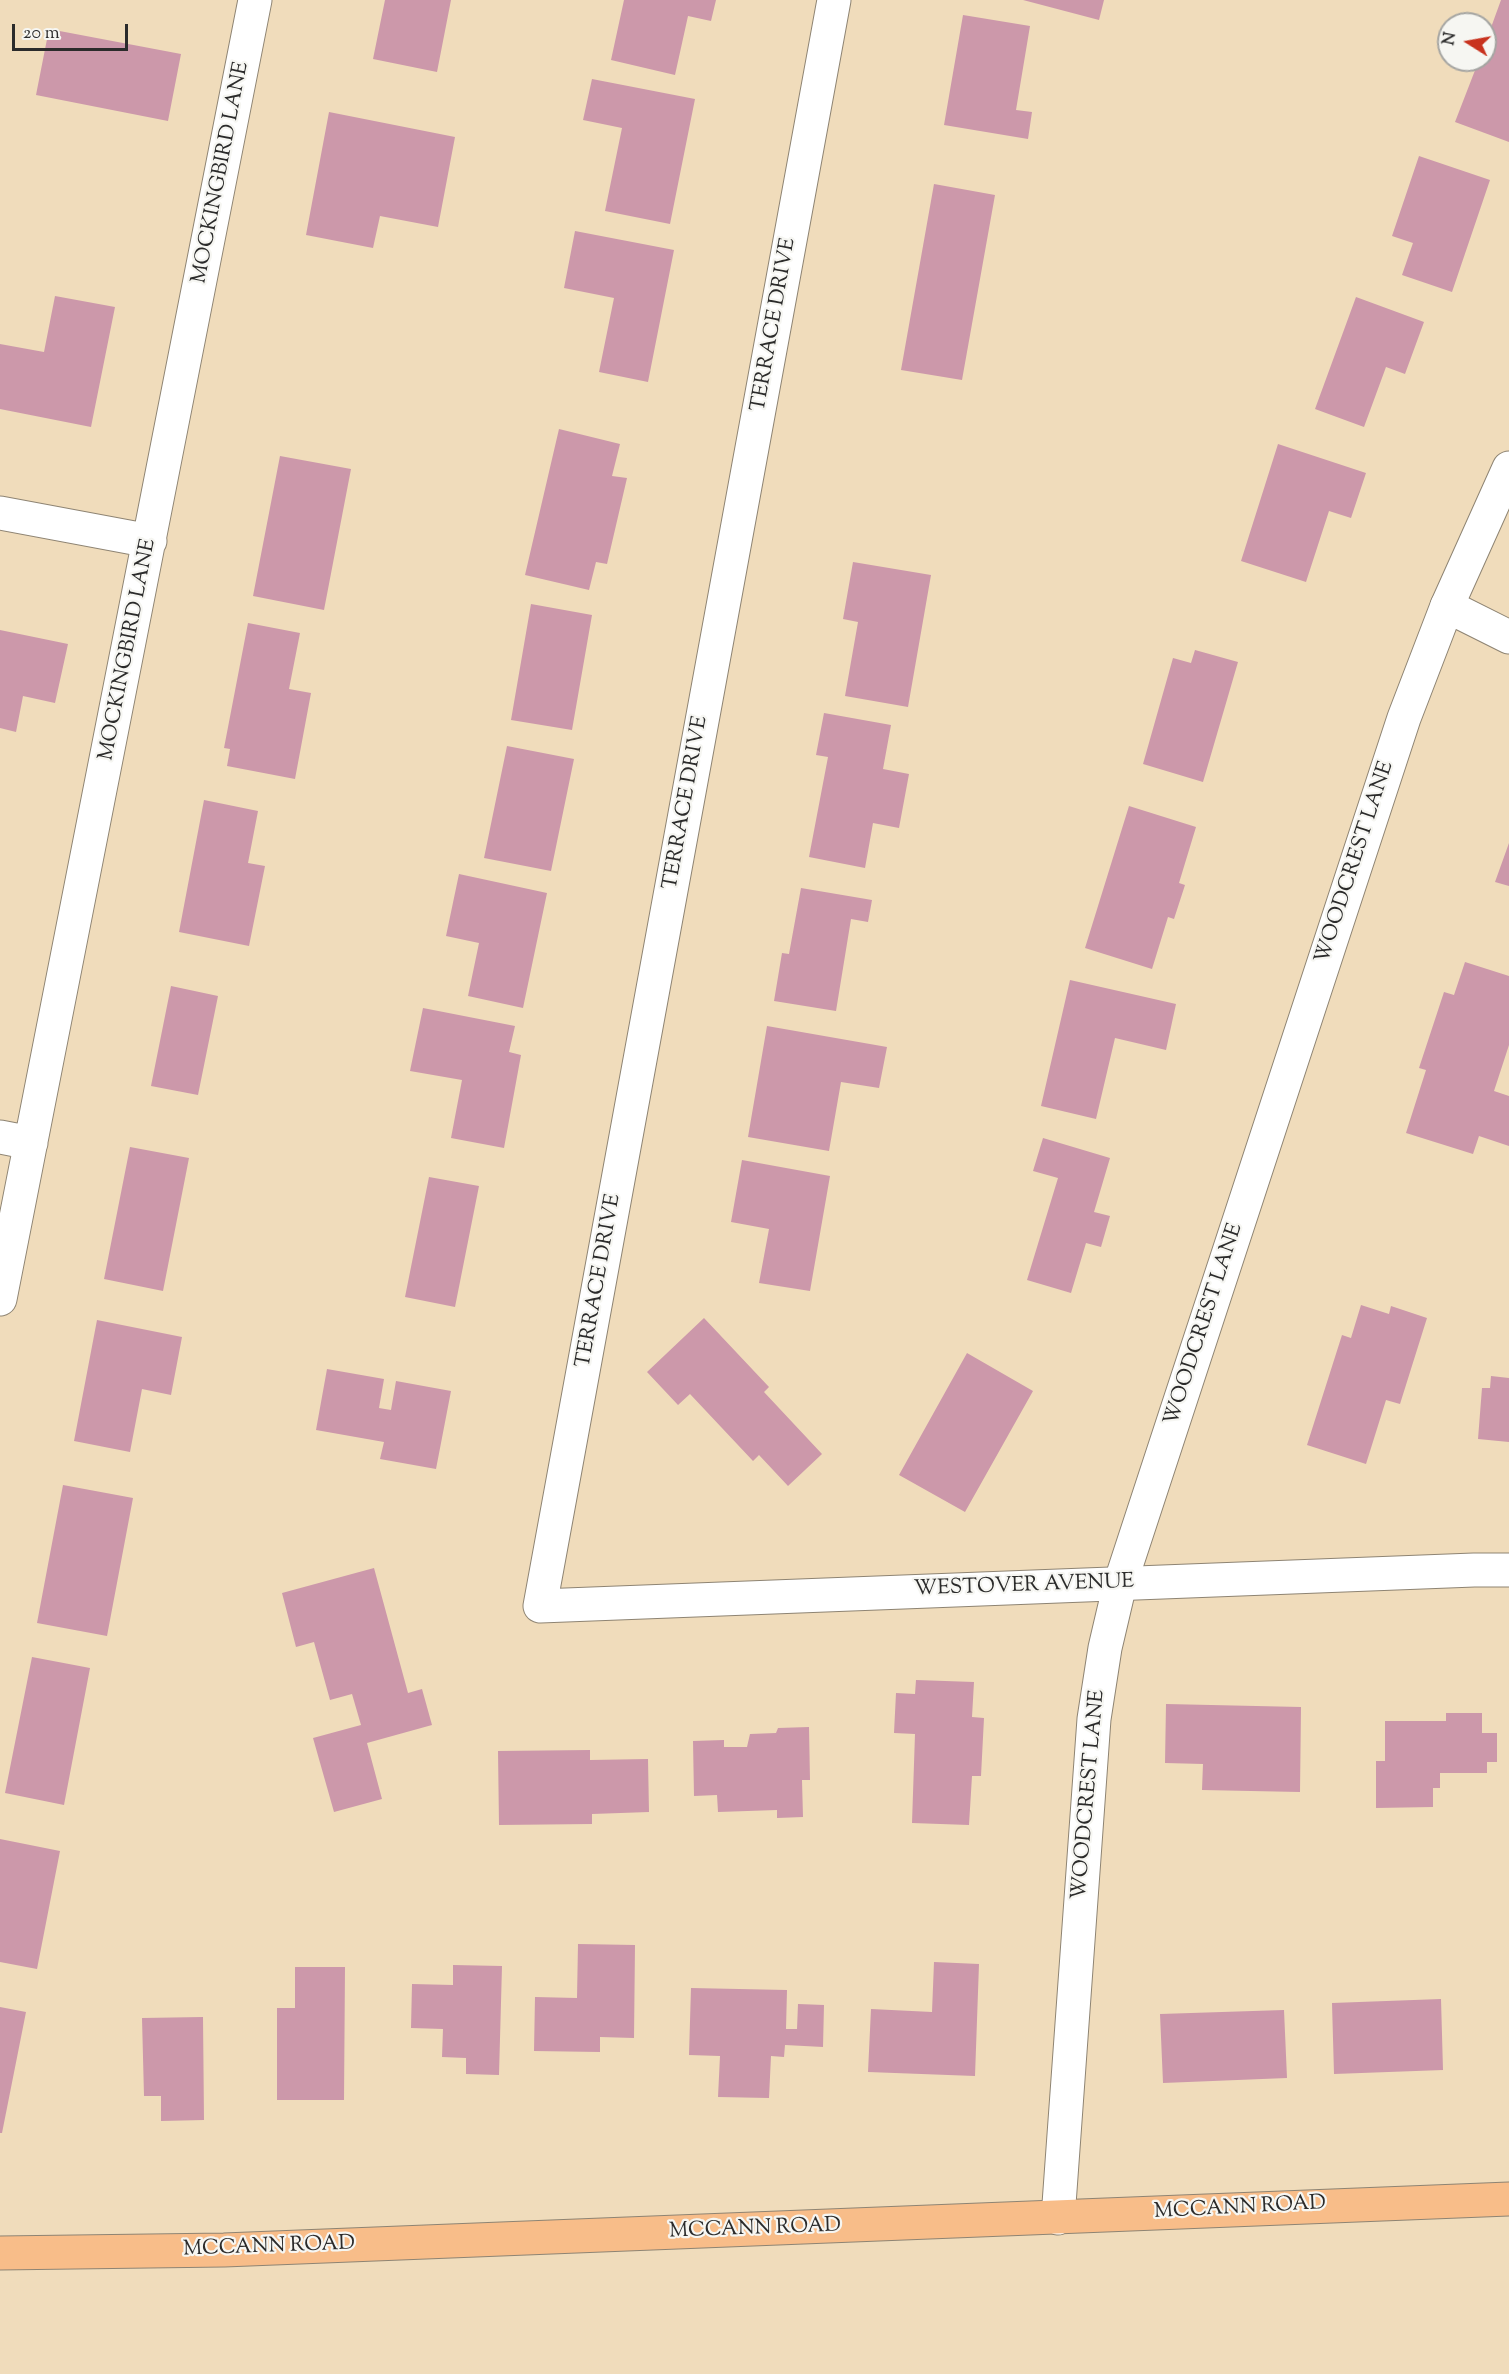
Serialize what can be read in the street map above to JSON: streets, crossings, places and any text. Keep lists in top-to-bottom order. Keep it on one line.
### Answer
{"streets":{"main road":["MCCANN ROAD"],"street":["MOCKINGBIRD LANE","TERRACE DRIVE","WOODCREST LANE","WESTOVER AVENUE"]},"crossings":[["TERRACE DRIVE","WESTOVER AVENUE"],["WOODCREST LANE","WESTOVER AVENUE"],["WOODCREST LANE","MCCANN ROAD"]],"scale_bar":"20 m","north":"left"}
